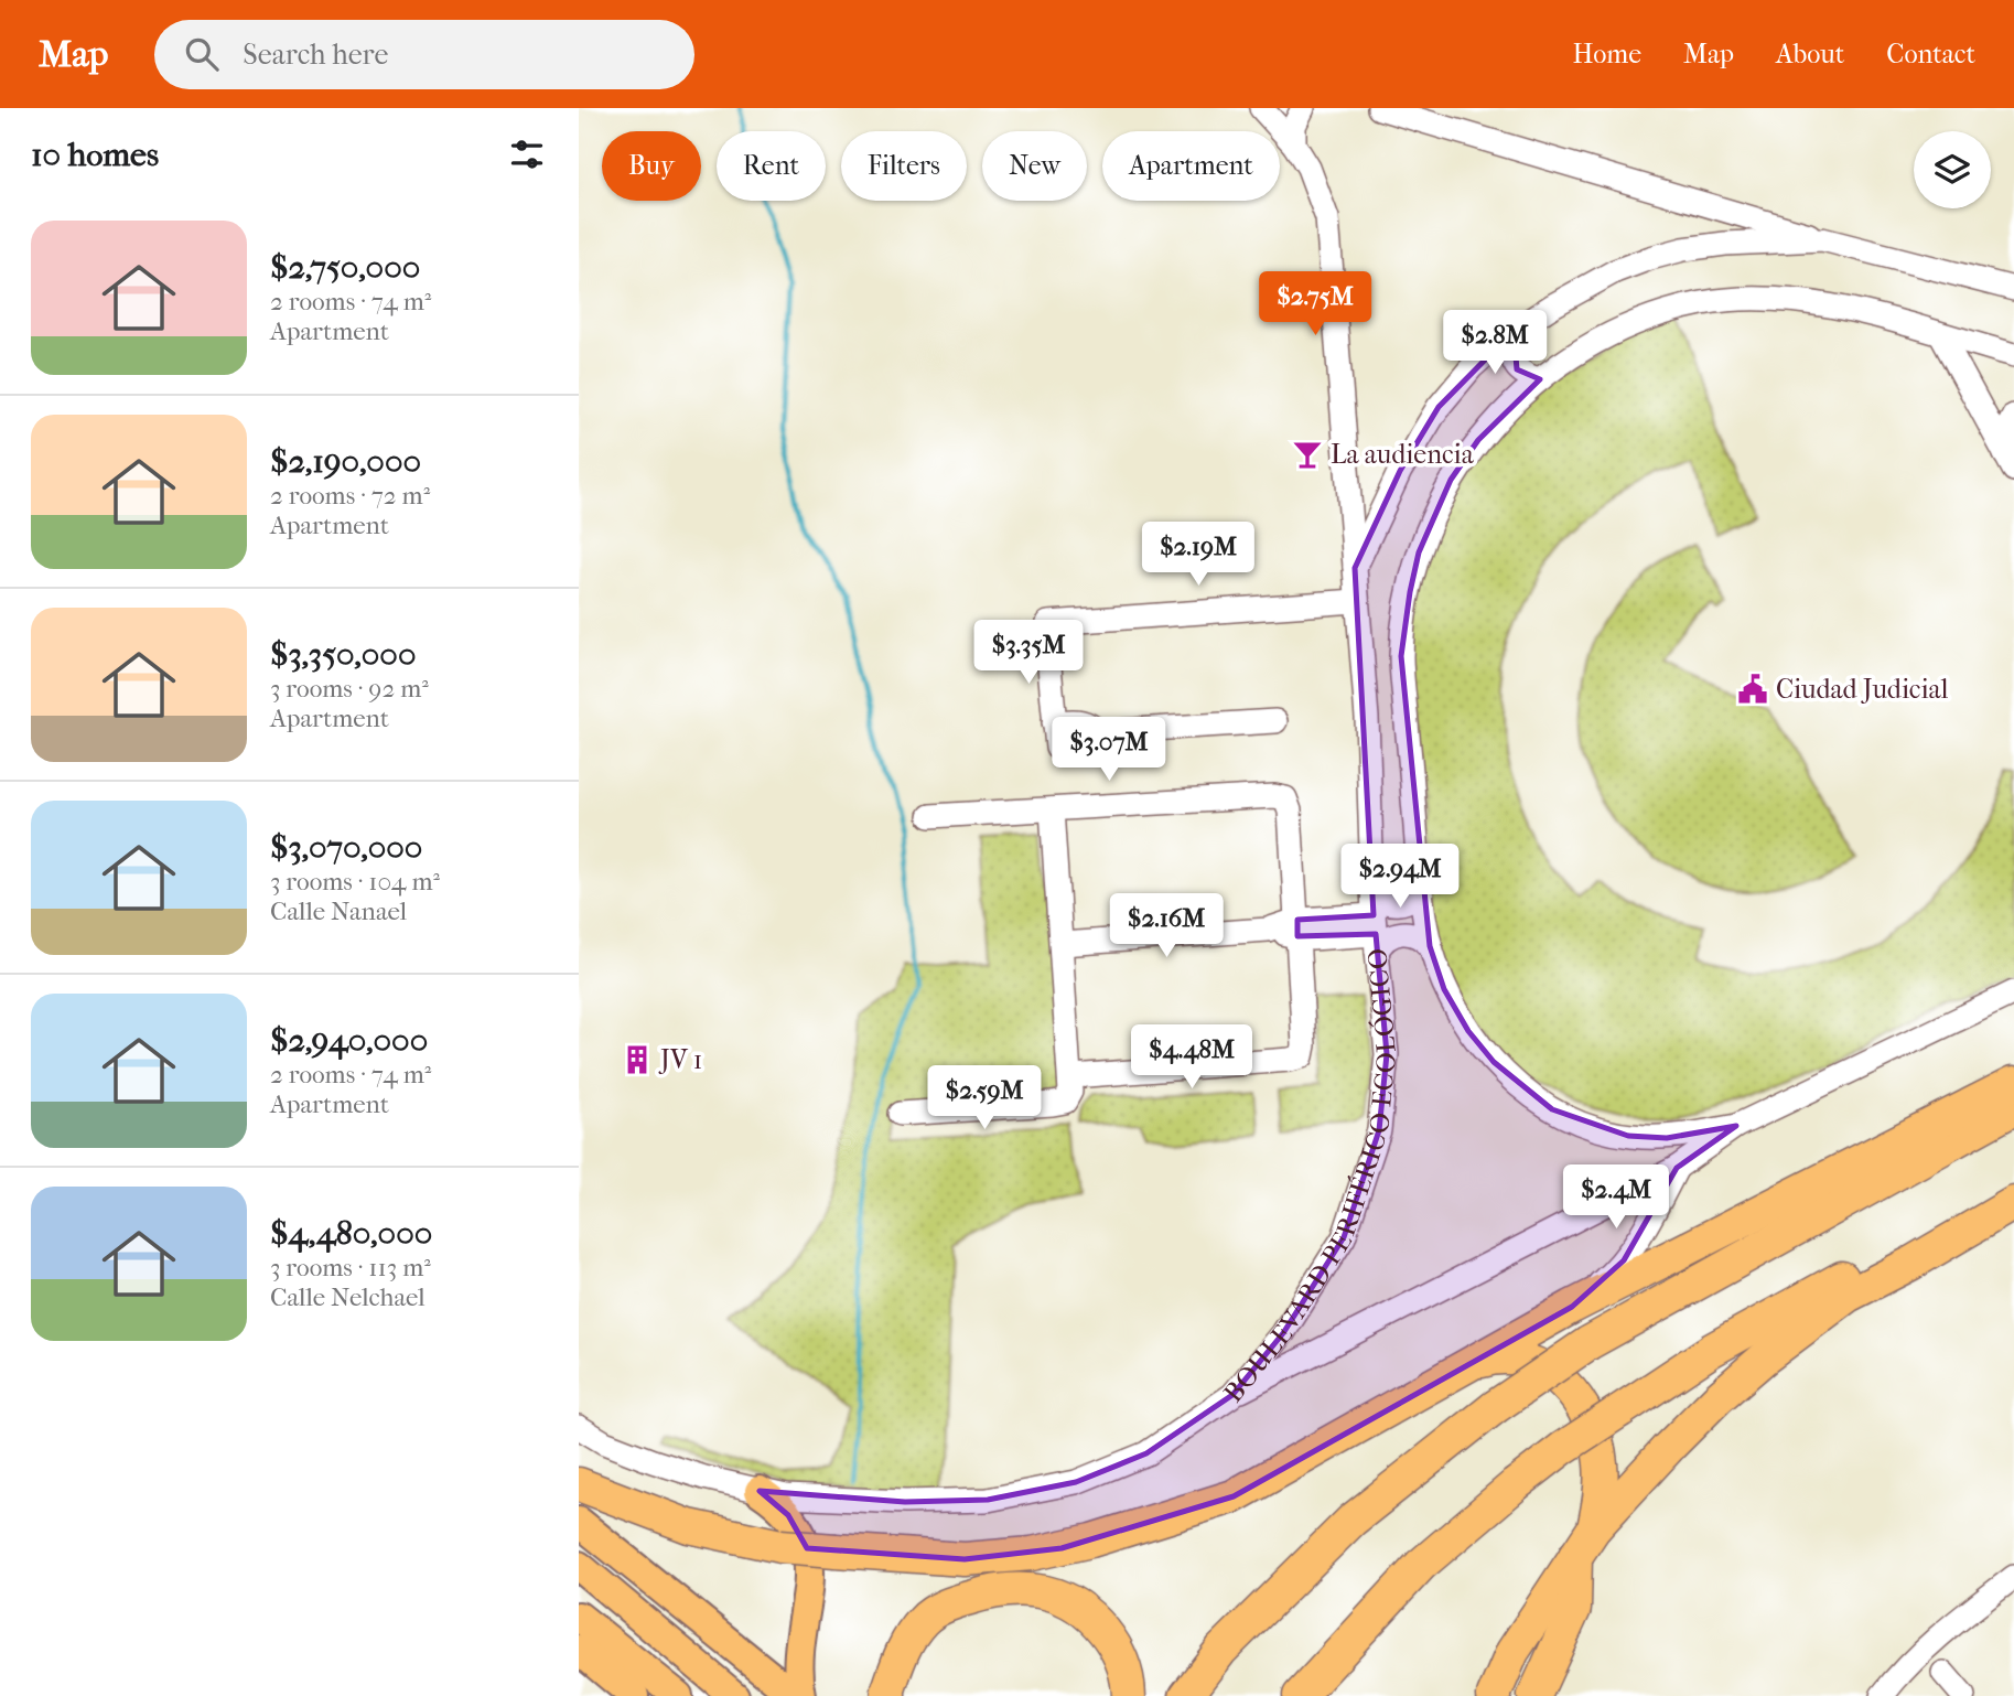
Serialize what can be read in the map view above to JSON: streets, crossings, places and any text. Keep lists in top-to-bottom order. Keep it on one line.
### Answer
{"streets":{"street":["BOULEVARD PERIFÉRICO ECOLÓGICO"]},"places":{"bar":["La audiencia"],"public building":["Ciudad Judicial"],"building":["JV 1"]},"page":{"header":"Map","search":"Search here","nav":["Home","Map","About","Contact"],"heading":"10 homes","chip":["Buy","Rent","Filters","New","Apartment"],"list":[{"name":"$2,750,000","note":"2 rooms · 74 m² · Apartment"},{"name":"$2,190,000","note":"2 rooms · 72 m² · Apartment"},{"name":"$3,350,000","note":"3 rooms · 92 m² · Apartment"},{"name":"$3,070,000","note":"3 rooms · 104 m² · Calle Nanael"},{"name":"$2,940,000","note":"2 rooms · 74 m² · Apartment"},{"name":"$4,480,000","note":"3 rooms · 113 m² · Calle Nelchael"}],"price":["$2.75M","$2.8M","$2.19M","$3.35M","$3.07M","$2.94M","$2.16M","$4.48M","$2.59M","$2.4M"]}}
